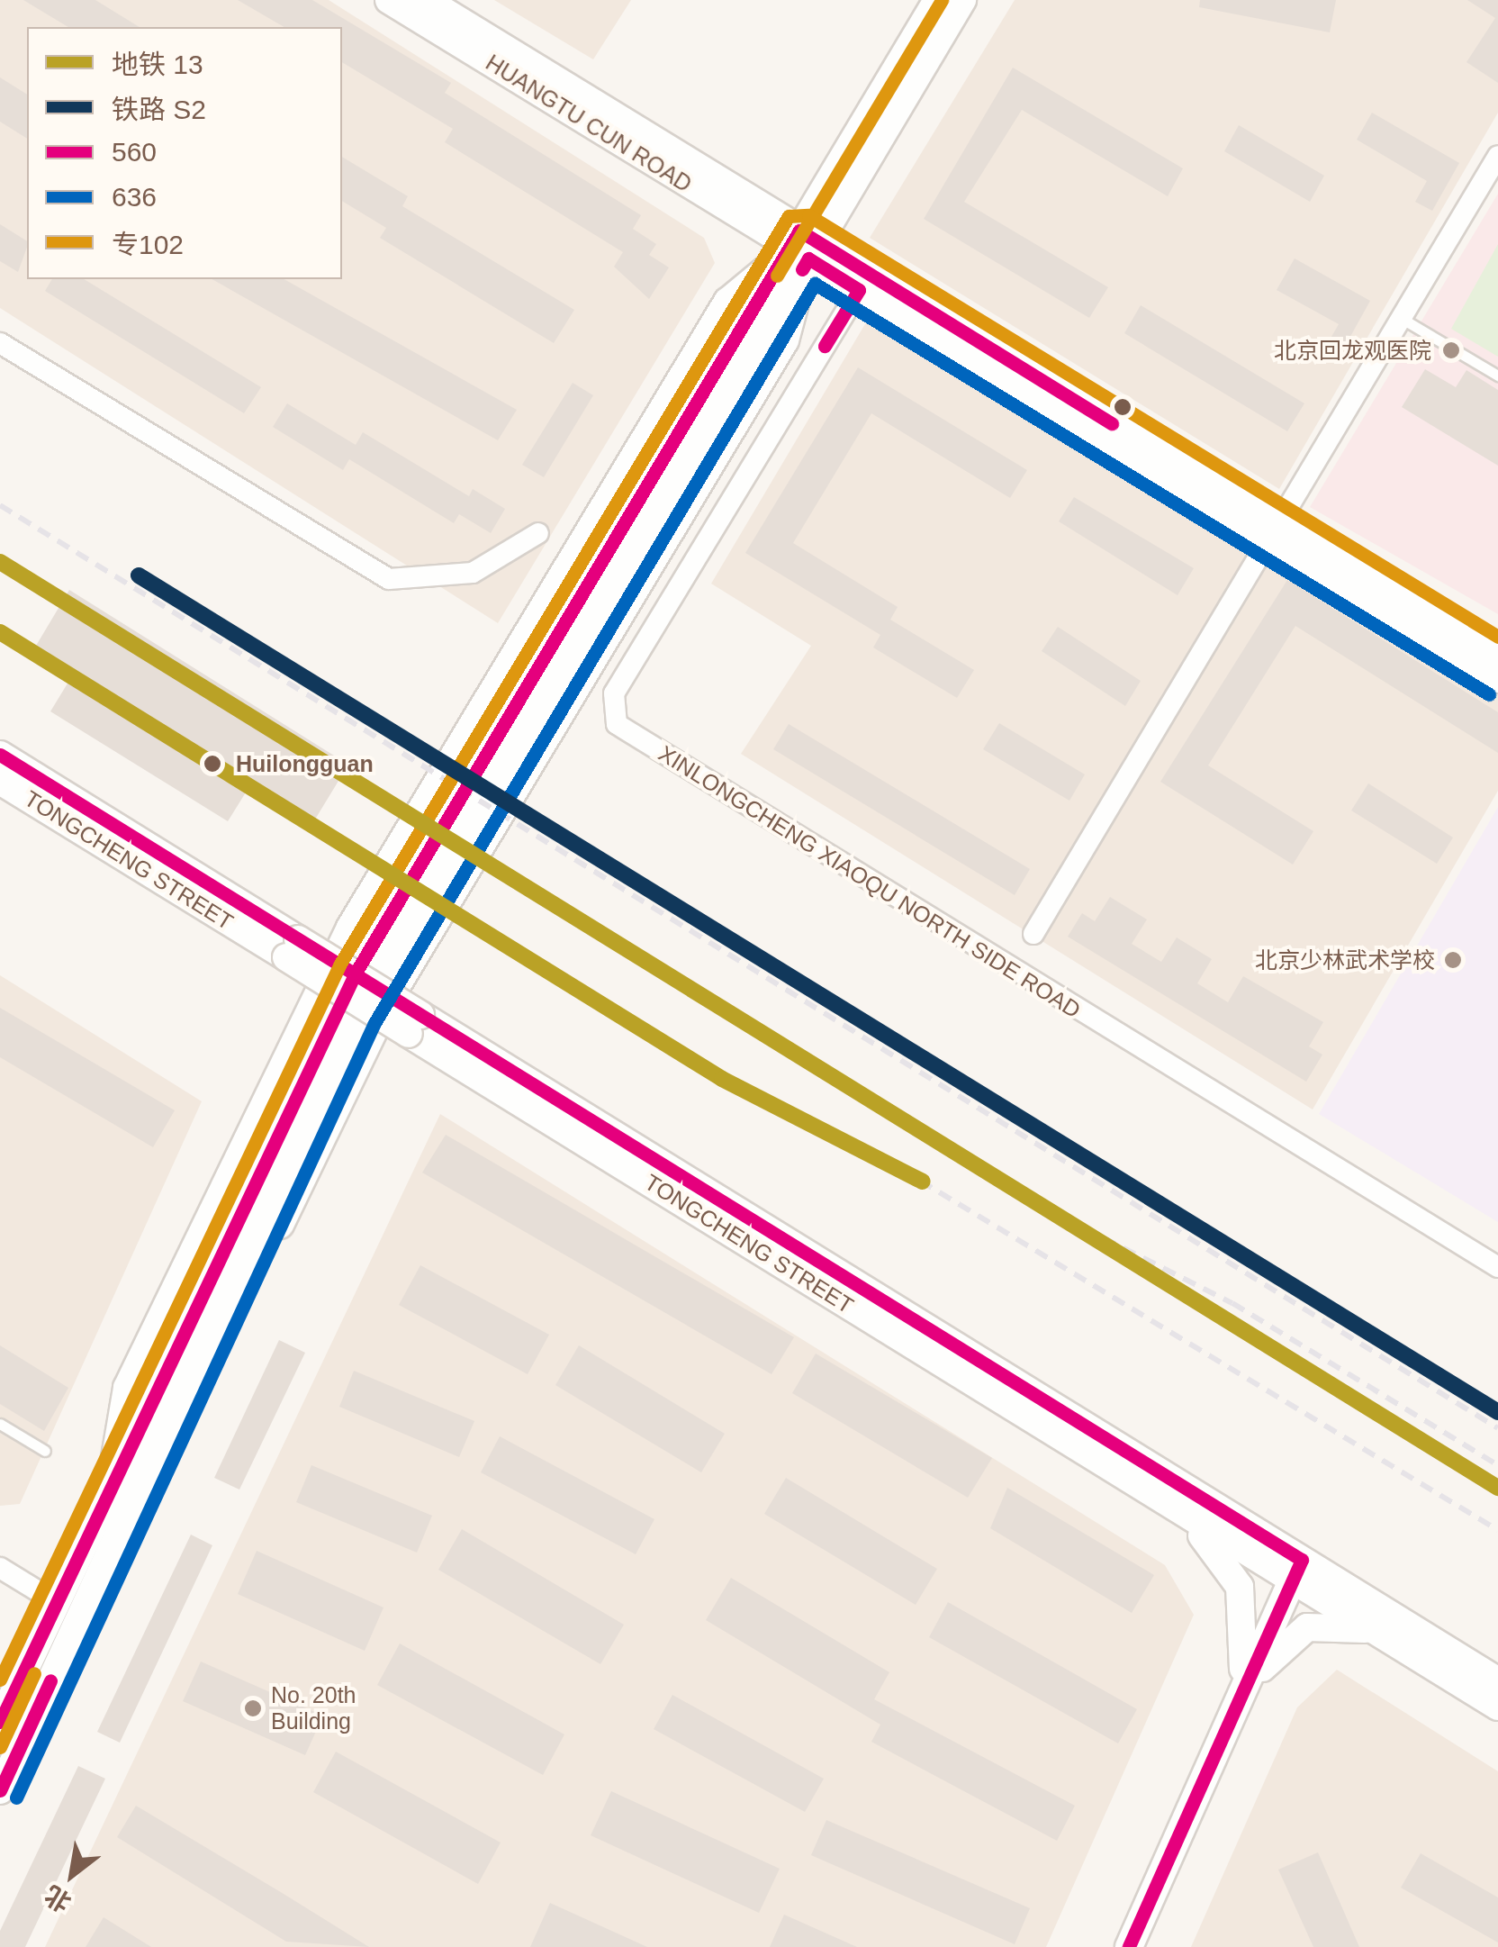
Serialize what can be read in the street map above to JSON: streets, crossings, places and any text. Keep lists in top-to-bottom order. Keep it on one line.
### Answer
{"streets":{"main road":["HUANGTU CUN ROAD","TONGCHENG STREET"],"street":["XINLONGCHENG XIAOQU NORTH SIDE ROAD"]},"places":["北京回龙观医院","Huilongguan","北京少林武术学校","No. 20th Building"],"lines":["transit line 专102","transit line 560","transit line 636","metro line 13","rail line S2"],"legend":["地铁 13","铁路 S2","560","636","专102"],"north":"bottom left"}
